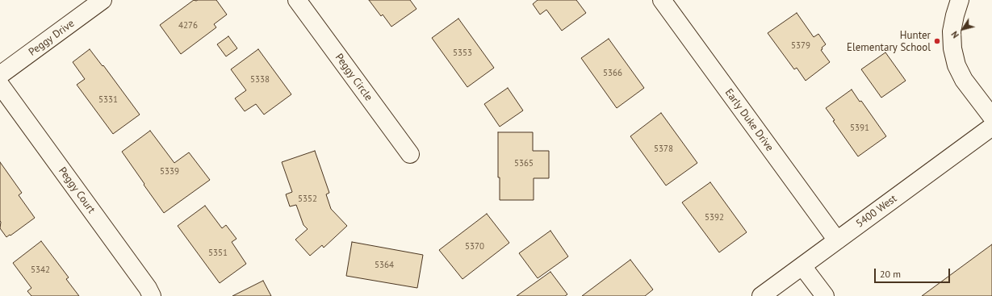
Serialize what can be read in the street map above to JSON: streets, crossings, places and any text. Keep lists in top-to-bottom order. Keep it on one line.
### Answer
{"streets":{"street":["Peggy Drive","Peggy Circle","Early Duke Drive","Peggy Court","5400 West"]},"crossings":[["Early Duke Drive","5400 West"]],"places":["Hunter Elementary School"],"house_numbers":["4276","5379","5353","5366","5338","5331","5391","5378","5365","5339","5352","5392","5370","5351","5364","5342"],"scale_bar":"20 m","north":"bottom left"}
